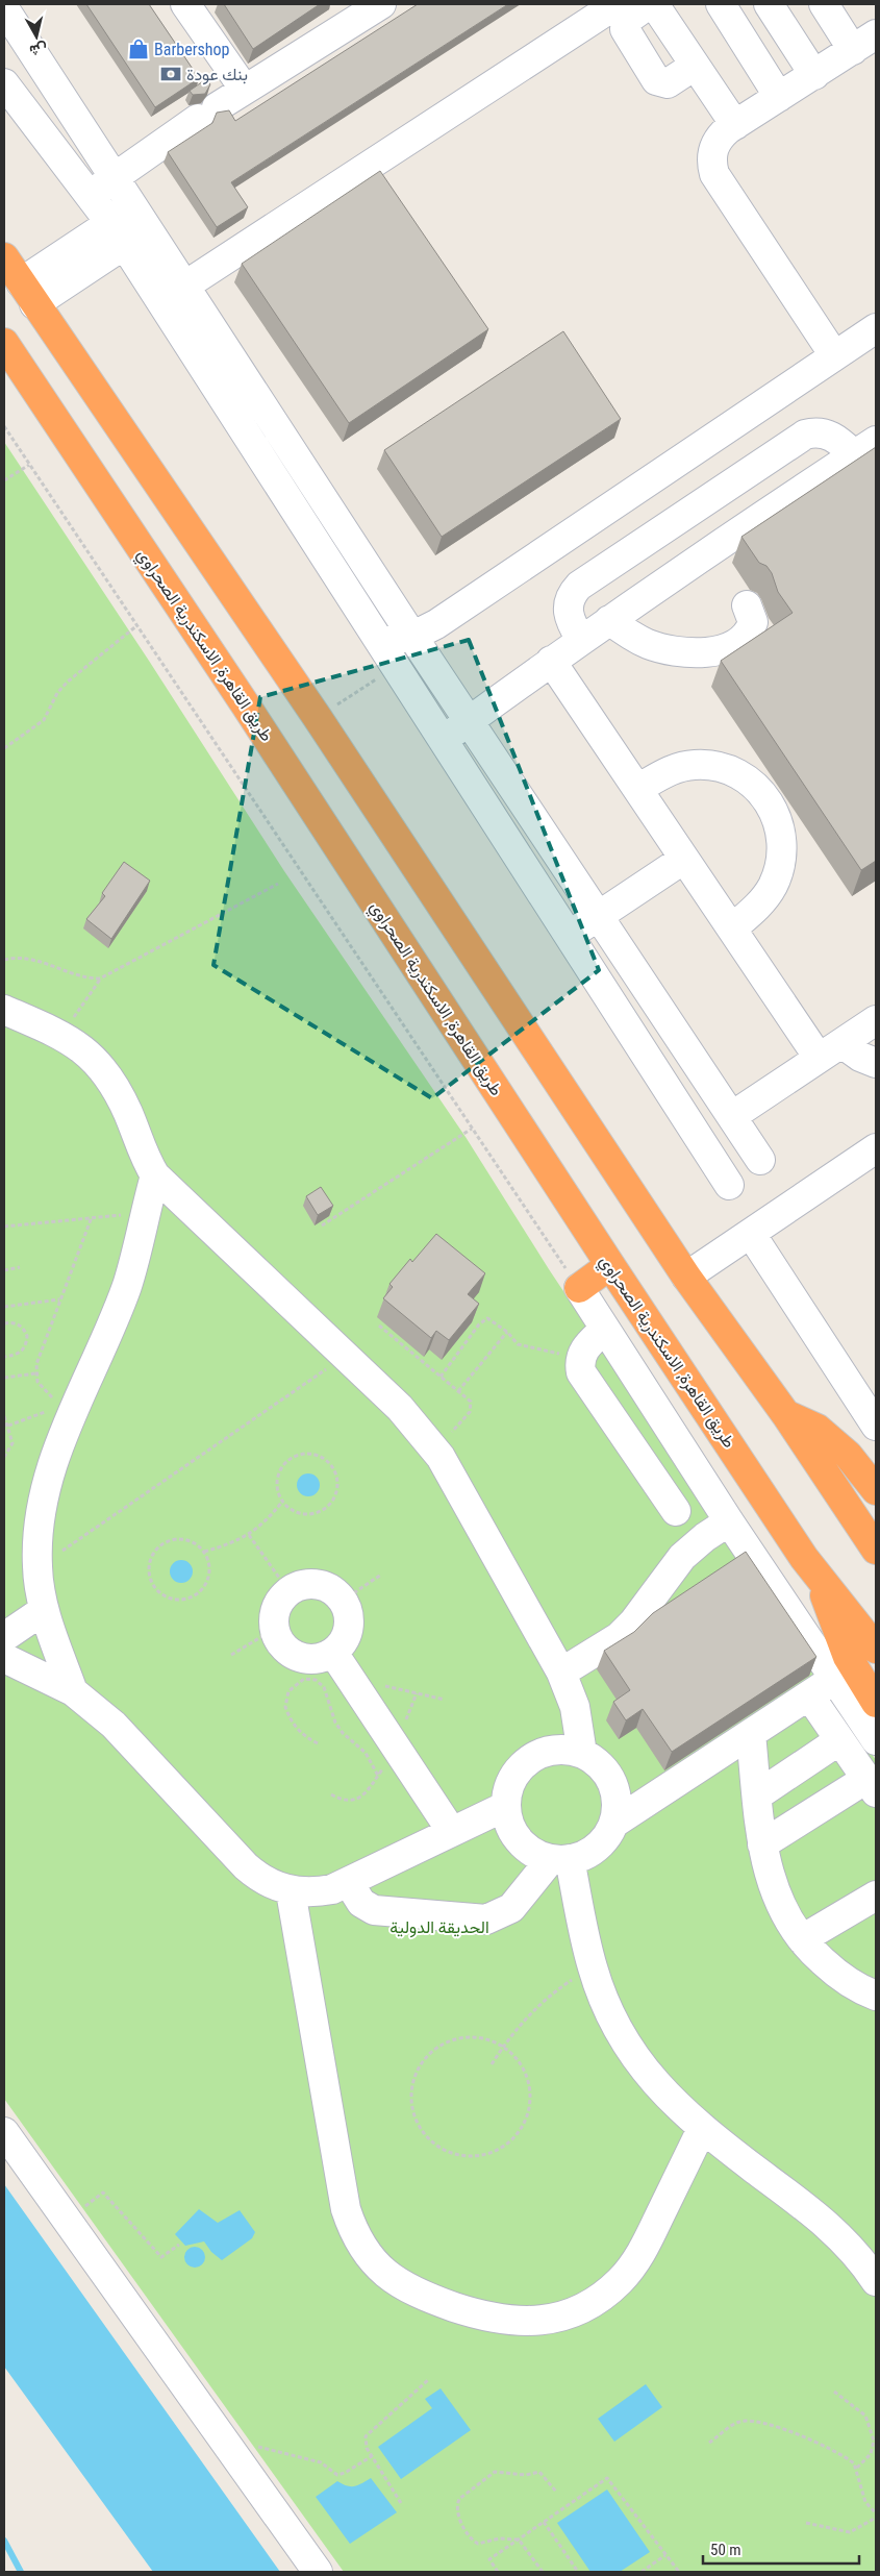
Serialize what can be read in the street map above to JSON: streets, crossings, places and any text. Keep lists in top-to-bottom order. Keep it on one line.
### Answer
{"streets":{"highway":["طريق القاهرة, الاسكندرية الصحراوي"]},"parks":["الحديقة الدولية"],"places":{"shop":["Barbershop"],"bank":["بنك عودة"]},"scale_bar":"50 m","north":"bottom"}
